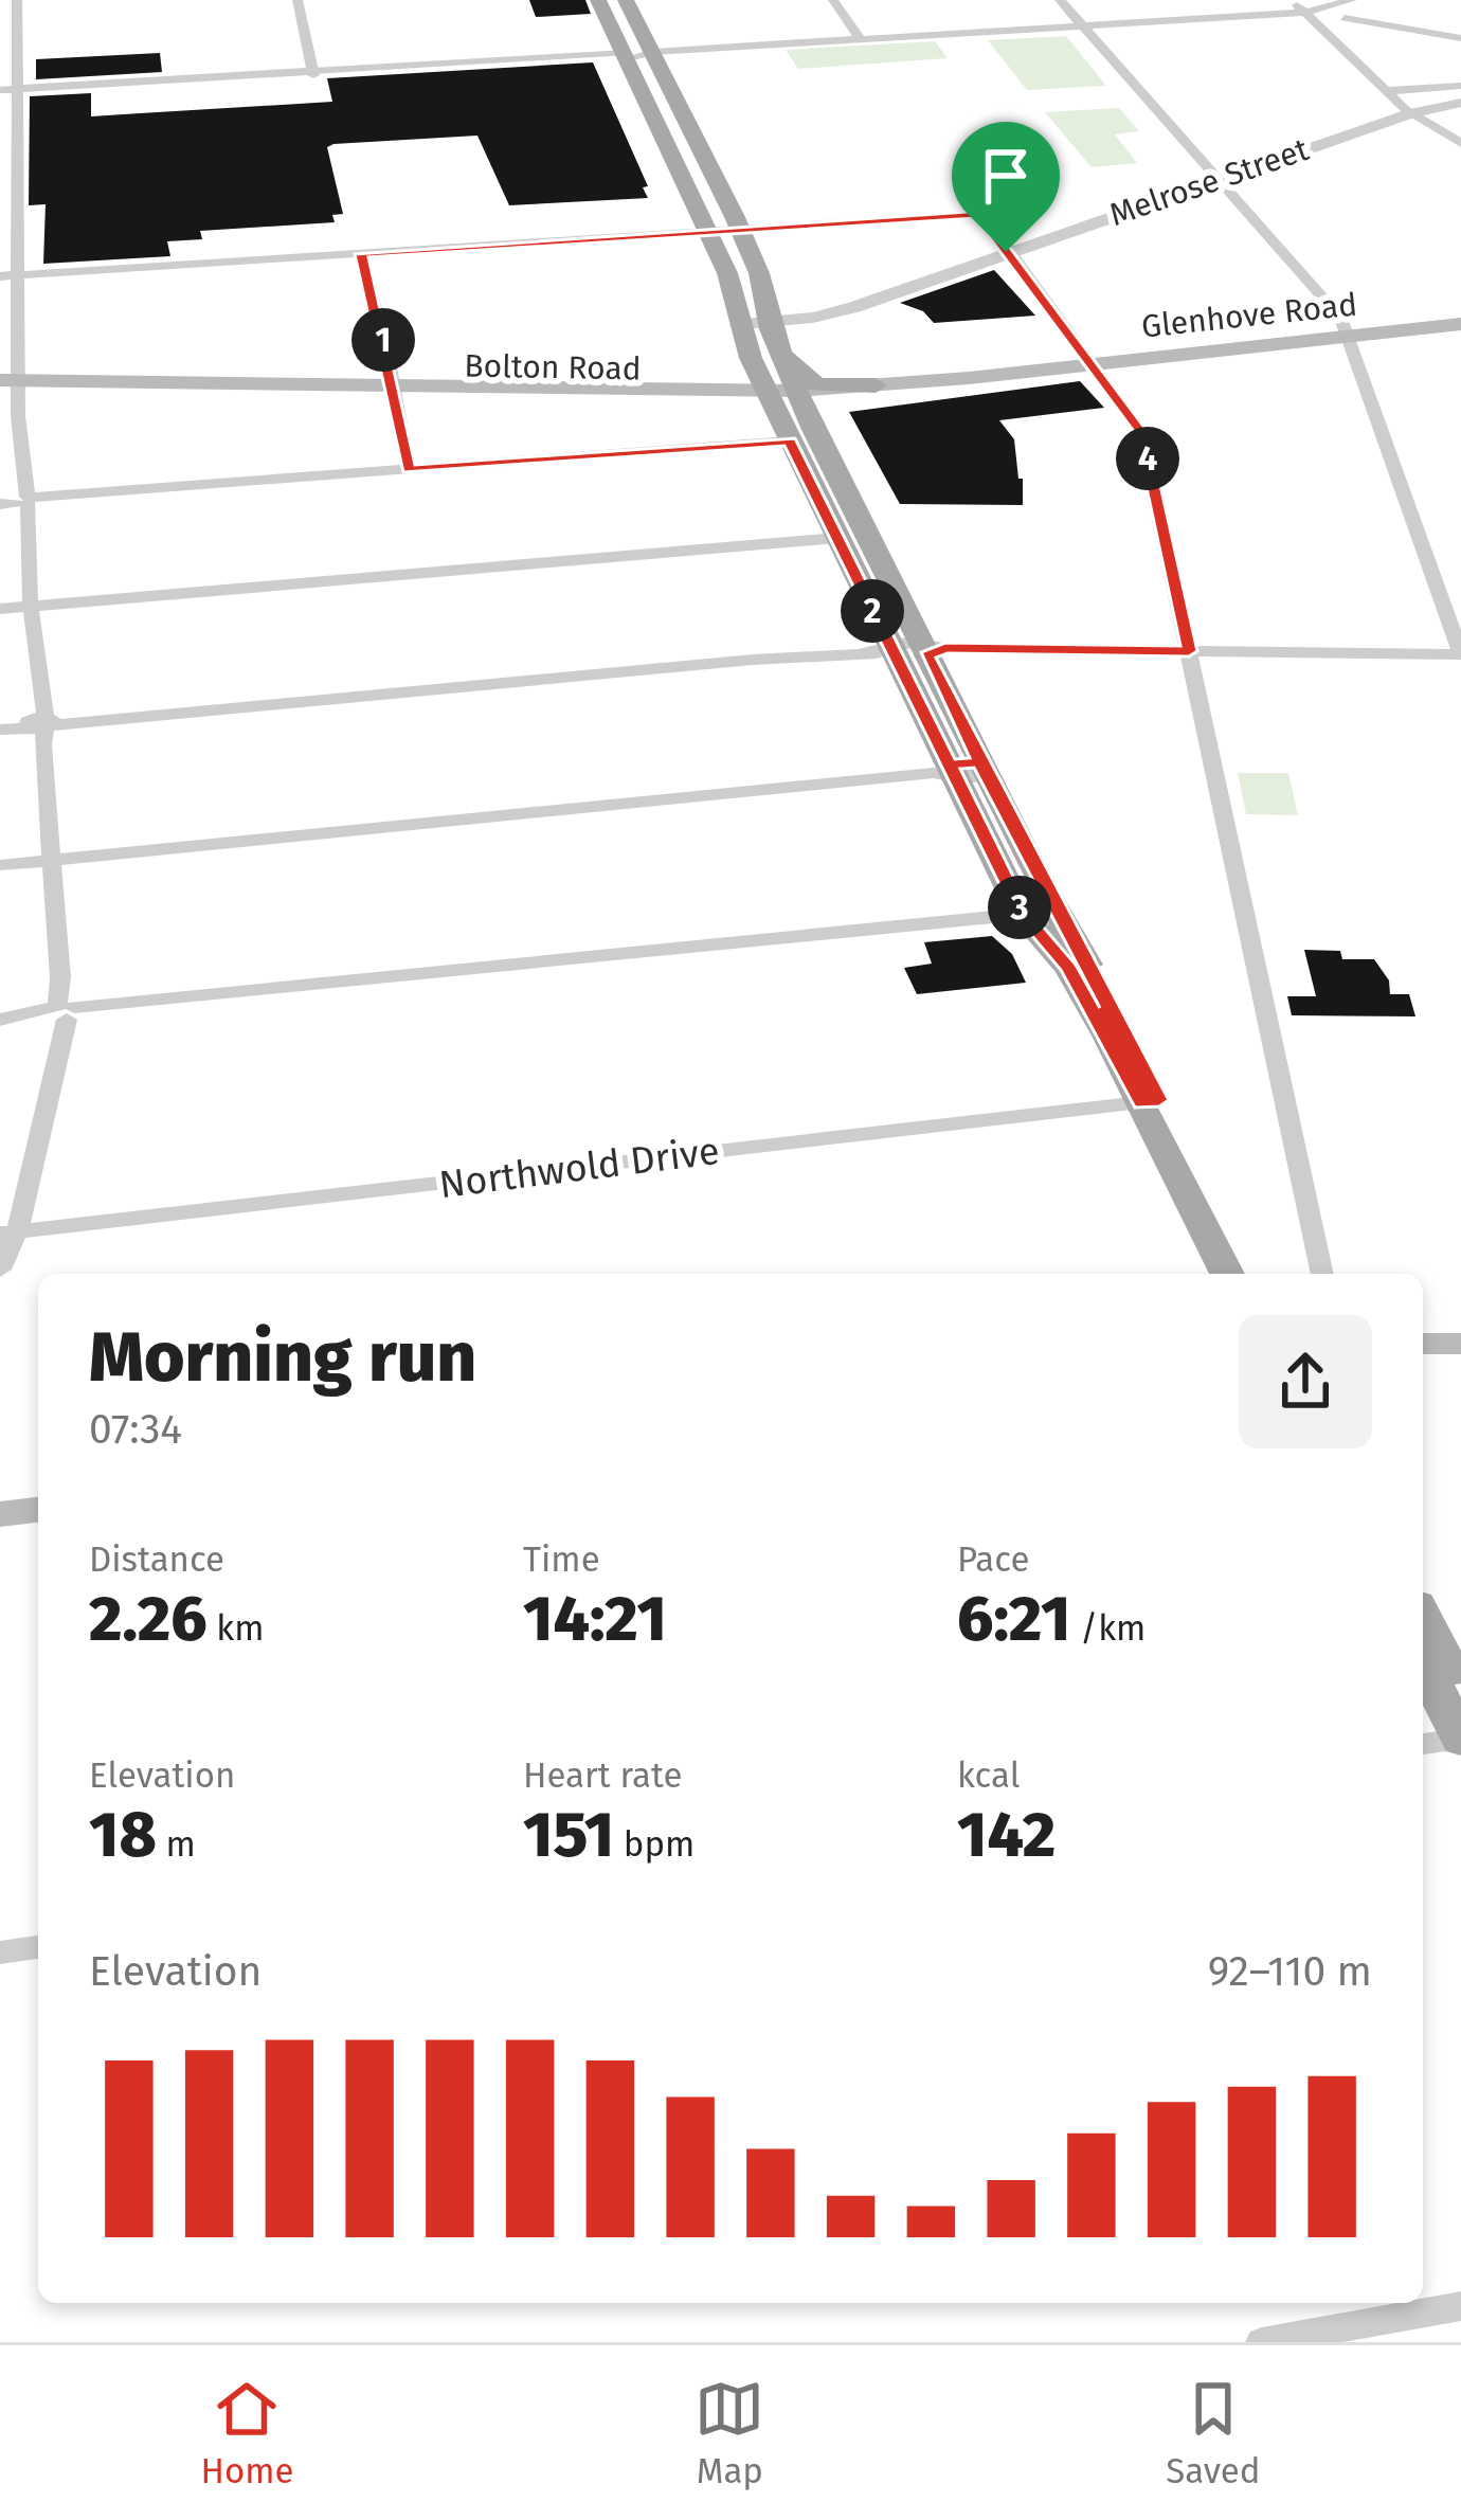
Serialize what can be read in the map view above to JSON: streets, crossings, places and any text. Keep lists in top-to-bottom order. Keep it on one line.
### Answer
{"streets":{"main road":["Glenhove Road","Bolton Road"],"street":["Melrose Street","Northwold Drive"]},"crossings":[["Glenhove Road","Bolton Road"]],"page":{"pins":["1","4","2","3"],"heading":["Morning run","07:34"],"stats":[["Distance","2.26 km"],["Time","14:21"],["Pace","6:21 /km"],["Elevation","18 m"],["Heart rate","151 bpm"],["kcal","142"]],"chart":["Elevation","92–110 m"],"tabs":["Home","Map","Saved"]}}
